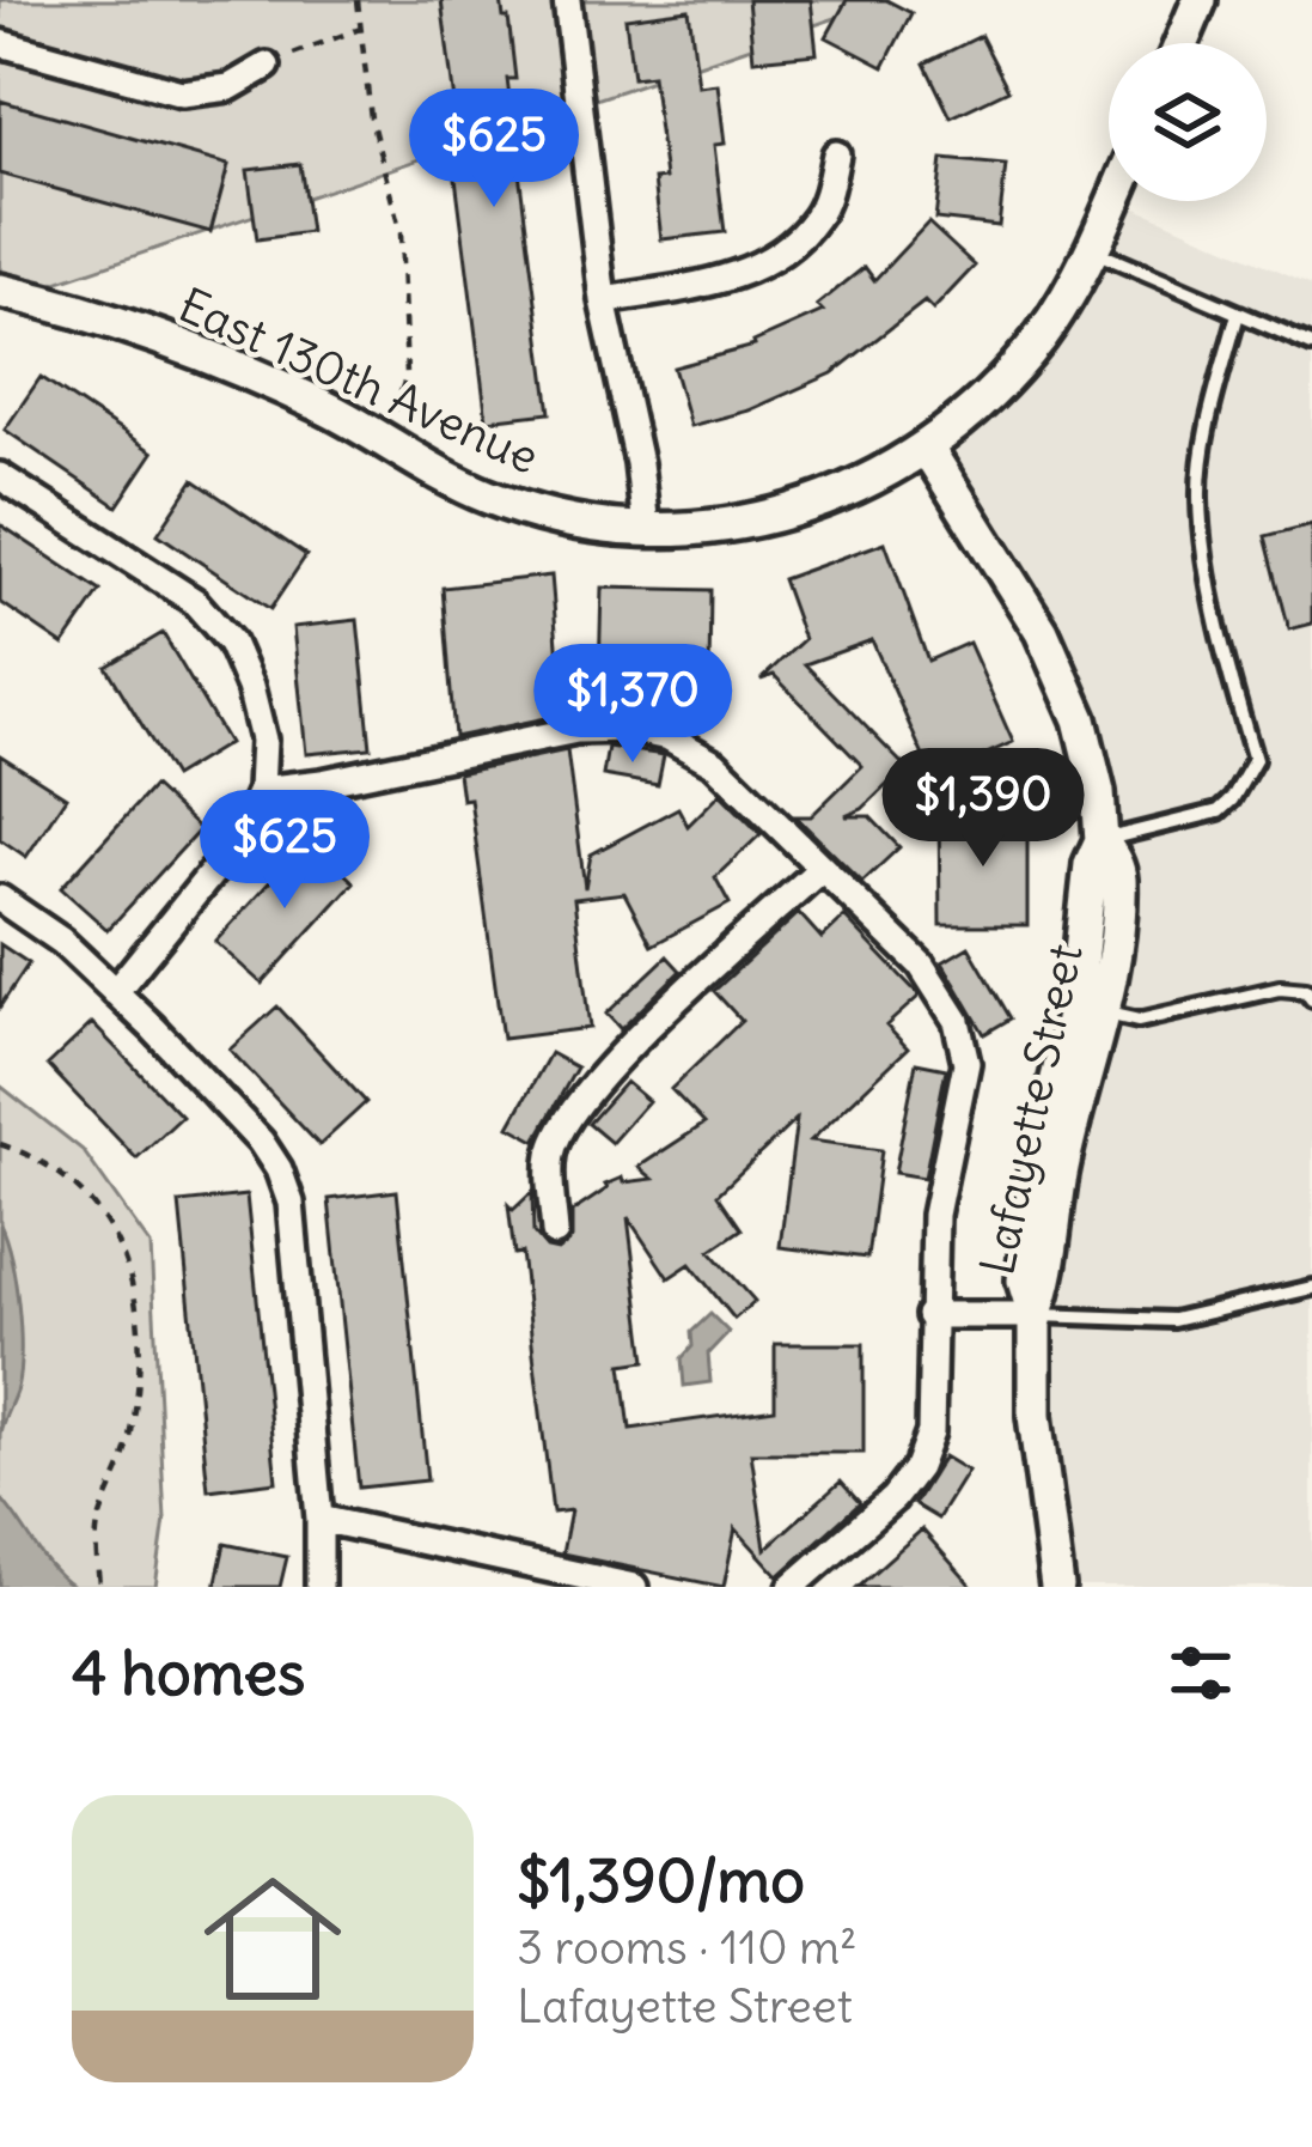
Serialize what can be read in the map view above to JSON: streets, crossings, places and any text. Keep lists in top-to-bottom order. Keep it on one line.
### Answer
{"streets":{"street":["East 130th Avenue","Lafayette Street"]},"crossings":[["East 130th Avenue","Lafayette Street"]],"page":{"price":["$625","$1,370","$1,390","$625"],"heading":"4 homes","list":[{"name":"$1,390/mo","note":"3 rooms · 110 m² · Lafayette Street"}]}}
